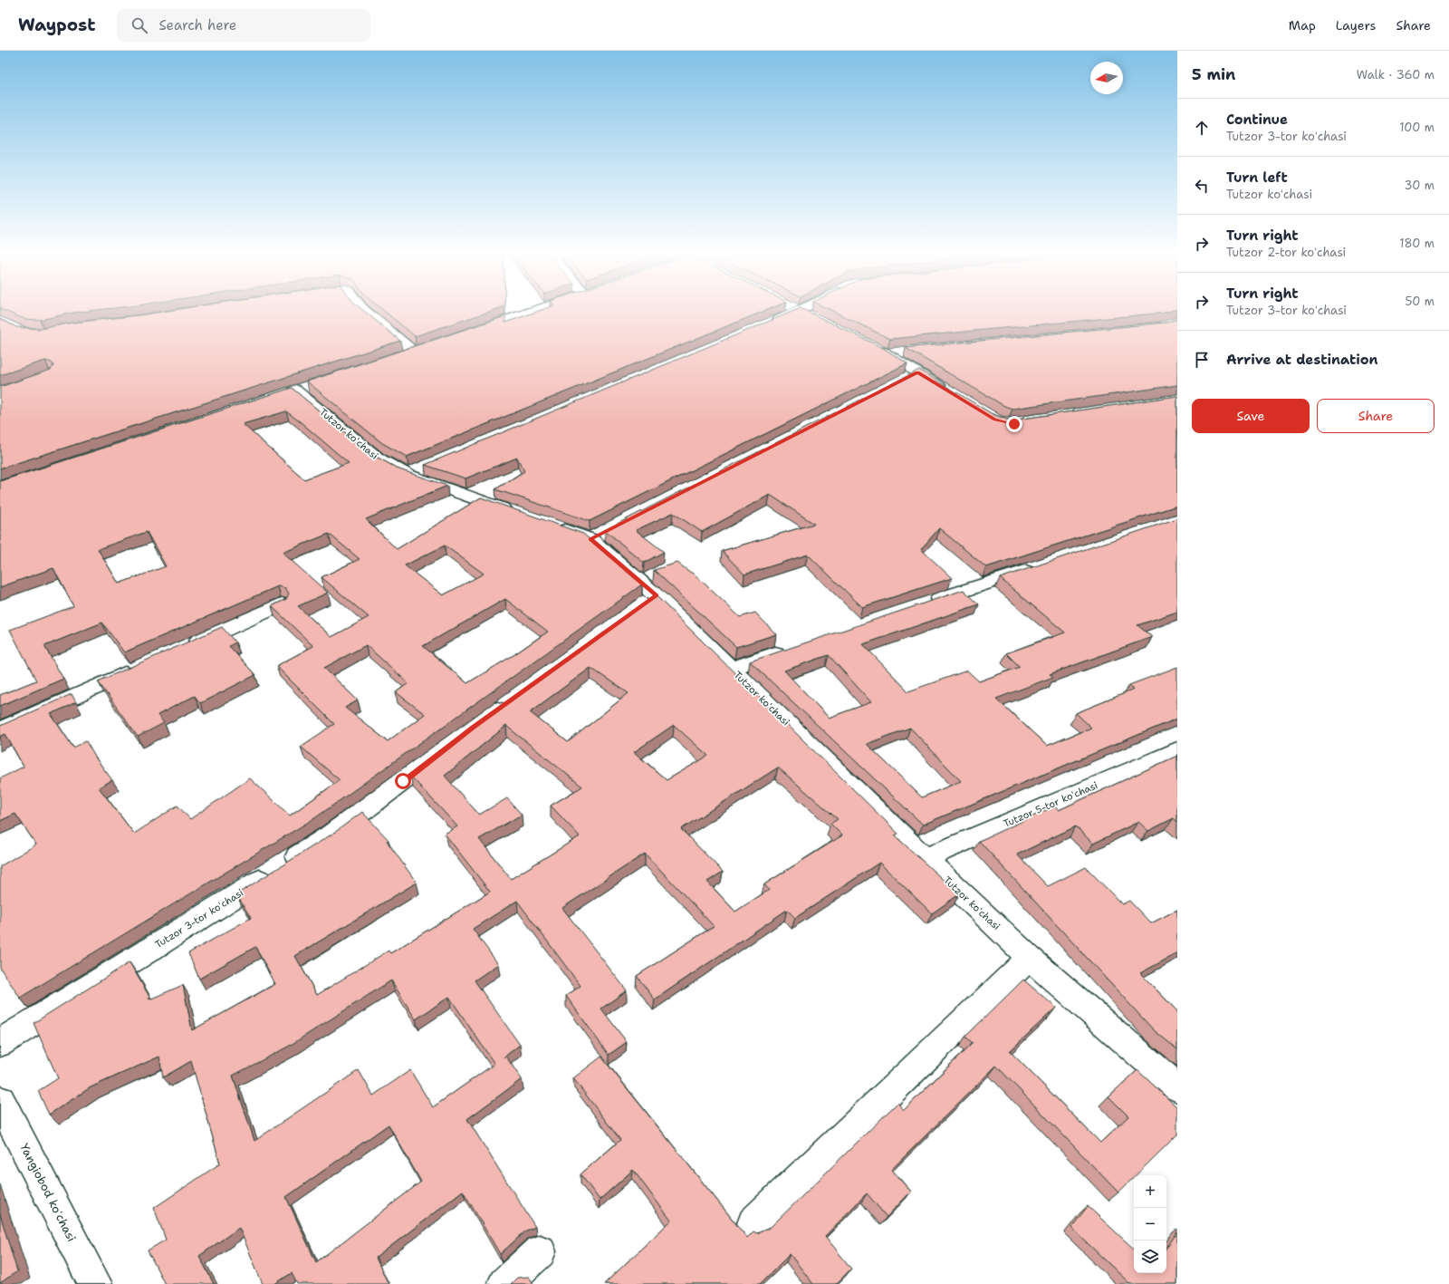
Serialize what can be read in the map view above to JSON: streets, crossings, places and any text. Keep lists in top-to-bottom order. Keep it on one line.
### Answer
{"streets":{"street":["Tutzor koʻchasi","Tutzor 5-tor koʻchasi","Tutzor 3-tor koʻchasi","Yangiobod koʻchasi"]},"crossings":[["Tutzor koʻchasi","Tutzor 5-tor koʻchasi"]],"north":"left","page":{"header":"Waypost","search":"Search here","nav":["Map","Layers","Share"],"heading":["5 min","Walk · 360 m"],"list":[["Continue","Tutzor 3-tor koʻchasi","100 m"],["Turn left","Tutzor koʻchasi","30 m"],["Turn right","Tutzor 2-tor koʻchasi","180 m"],["Turn right","Tutzor 3-tor koʻchasi","50 m"],"Arrive at destination"],"buttons":["Save","Share"],"map_buttons":["+","−"]}}
